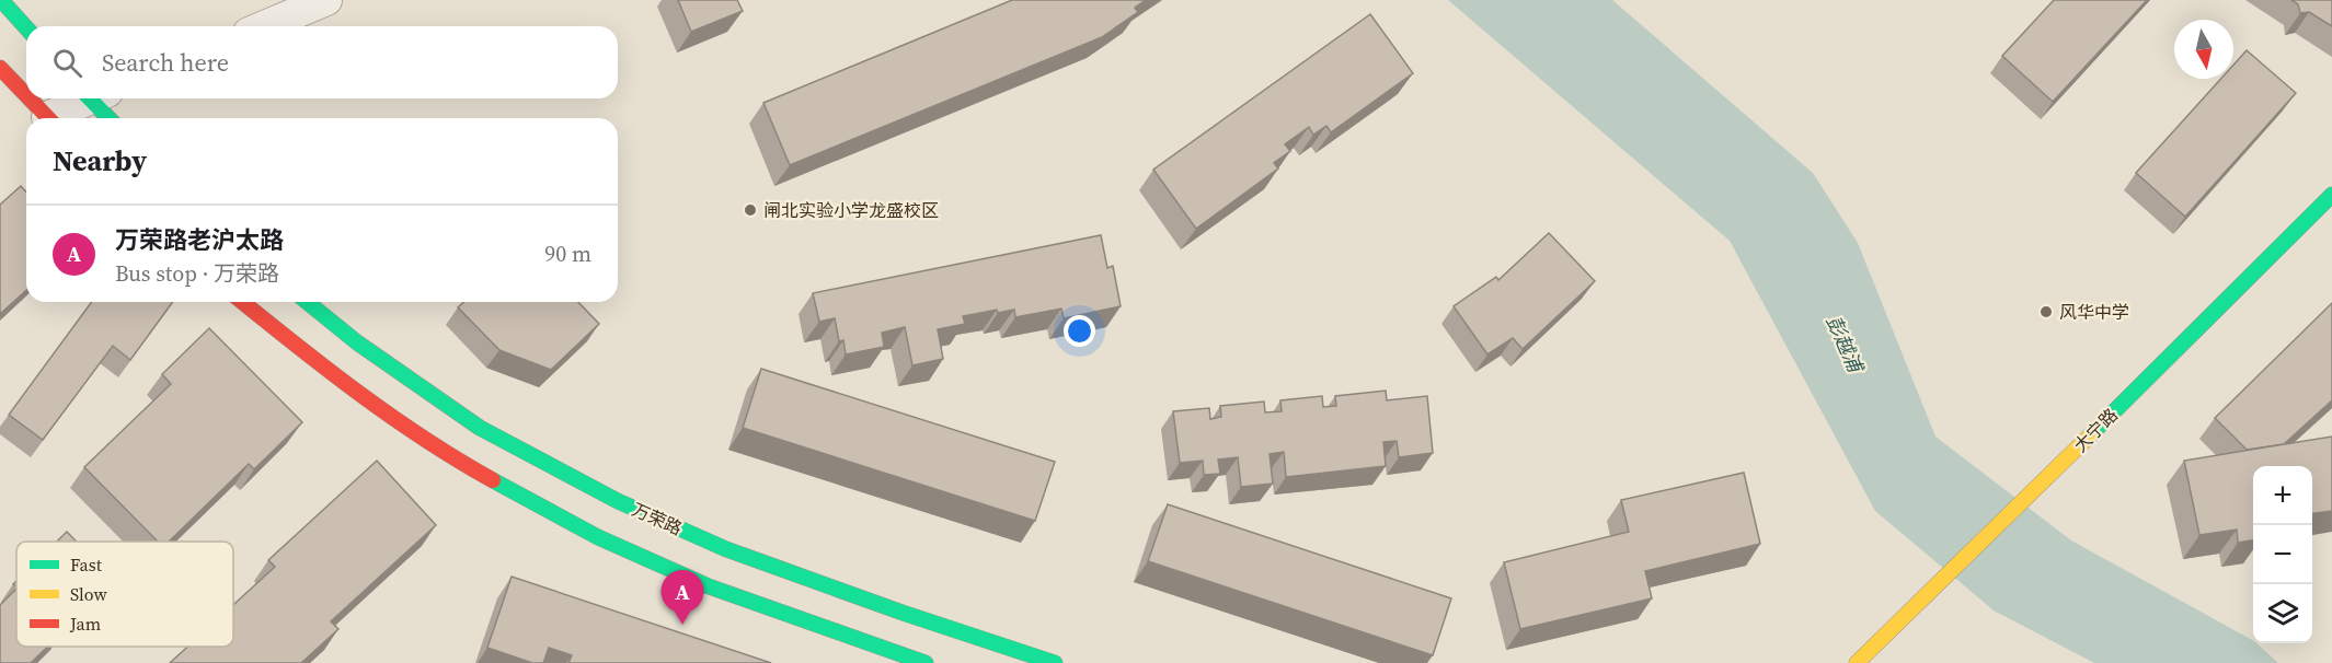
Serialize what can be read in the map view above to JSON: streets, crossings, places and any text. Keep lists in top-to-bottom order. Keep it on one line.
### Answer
{"streets":{"main road":["大宁路","万荣路"]},"water":["彭越浦"],"places":["闸北实验小学龙盛校区","风华中学"],"legend":["Fast","Slow","Jam"],"north":"bottom","page":{"search":"Search here","heading":"Nearby","list":[{"mark":"A","name":"万荣路老沪太路","note":"Bus stop · 万荣路","value":"90 m"}],"map_buttons":["+","−"],"pins":"A"}}
